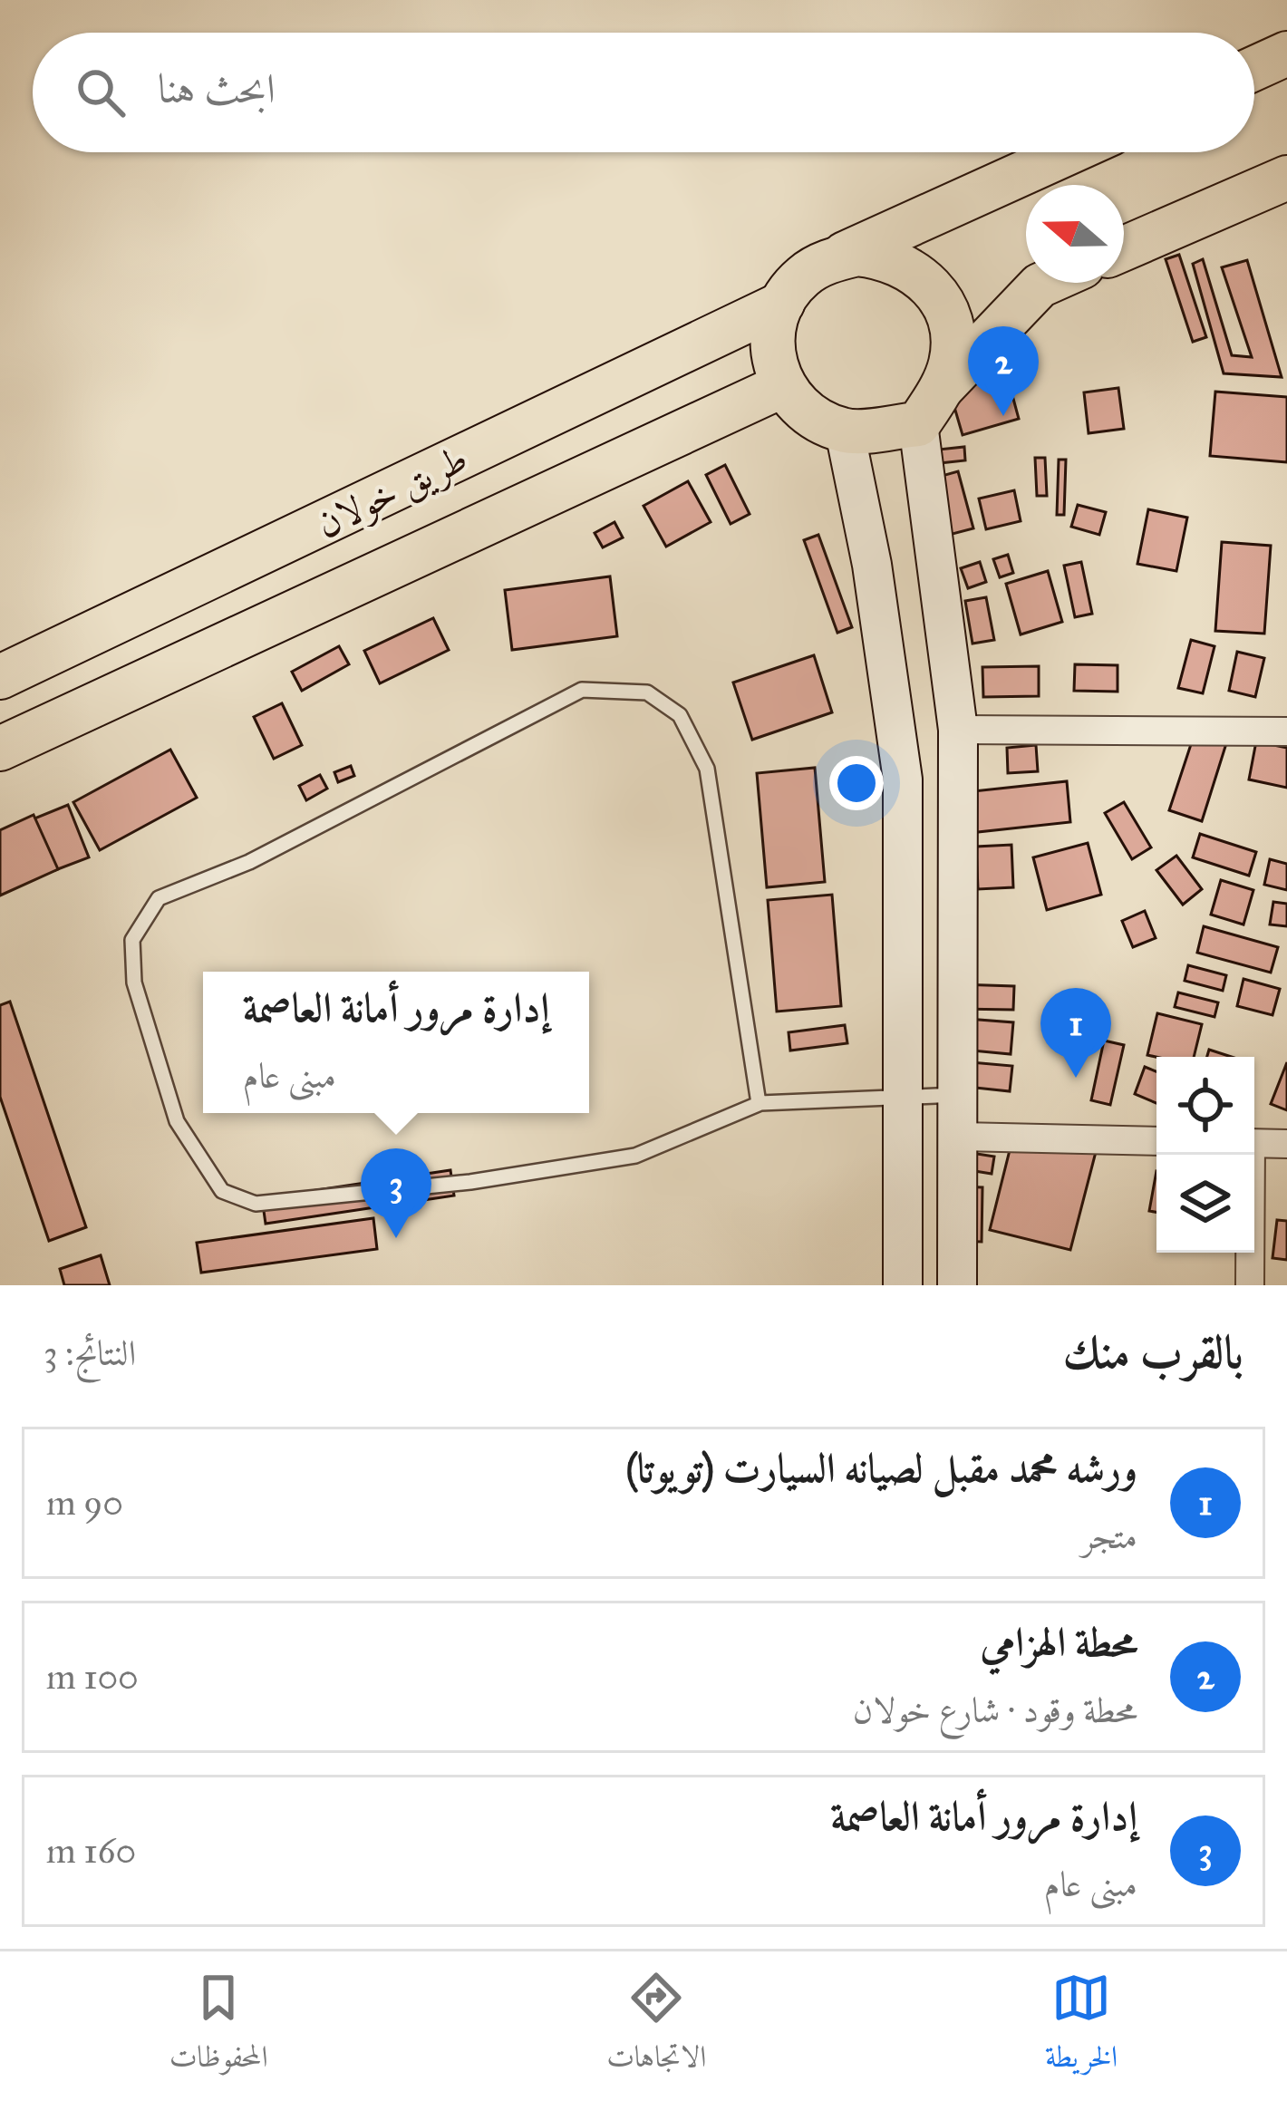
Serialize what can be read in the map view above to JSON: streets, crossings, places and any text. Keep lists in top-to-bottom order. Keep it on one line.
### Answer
{"streets":{"main road":["طريق خولان"]},"north":"left","page":{"search":"ابحث هنا","pins":["2","1","3"],"popup":["إدارة مرور أمانة العاصمة","مبنى عام"],"heading":["بالقرب منك","النتائج: 3"],"list":[{"mark":"1","name":"ورشه محمد مقبل لصيانه السيارت (تويوتا)","note":"متجر","value":"90 m"},{"mark":"2","name":"محطة الهزامي","note":"محطة وقود · شارع خولان","value":"100 m"},{"mark":"3","name":"إدارة مرور أمانة العاصمة","note":"مبنى عام","value":"160 m"}],"nav":["الخريطة","الاتجاهات","المحفوظات"]}}
